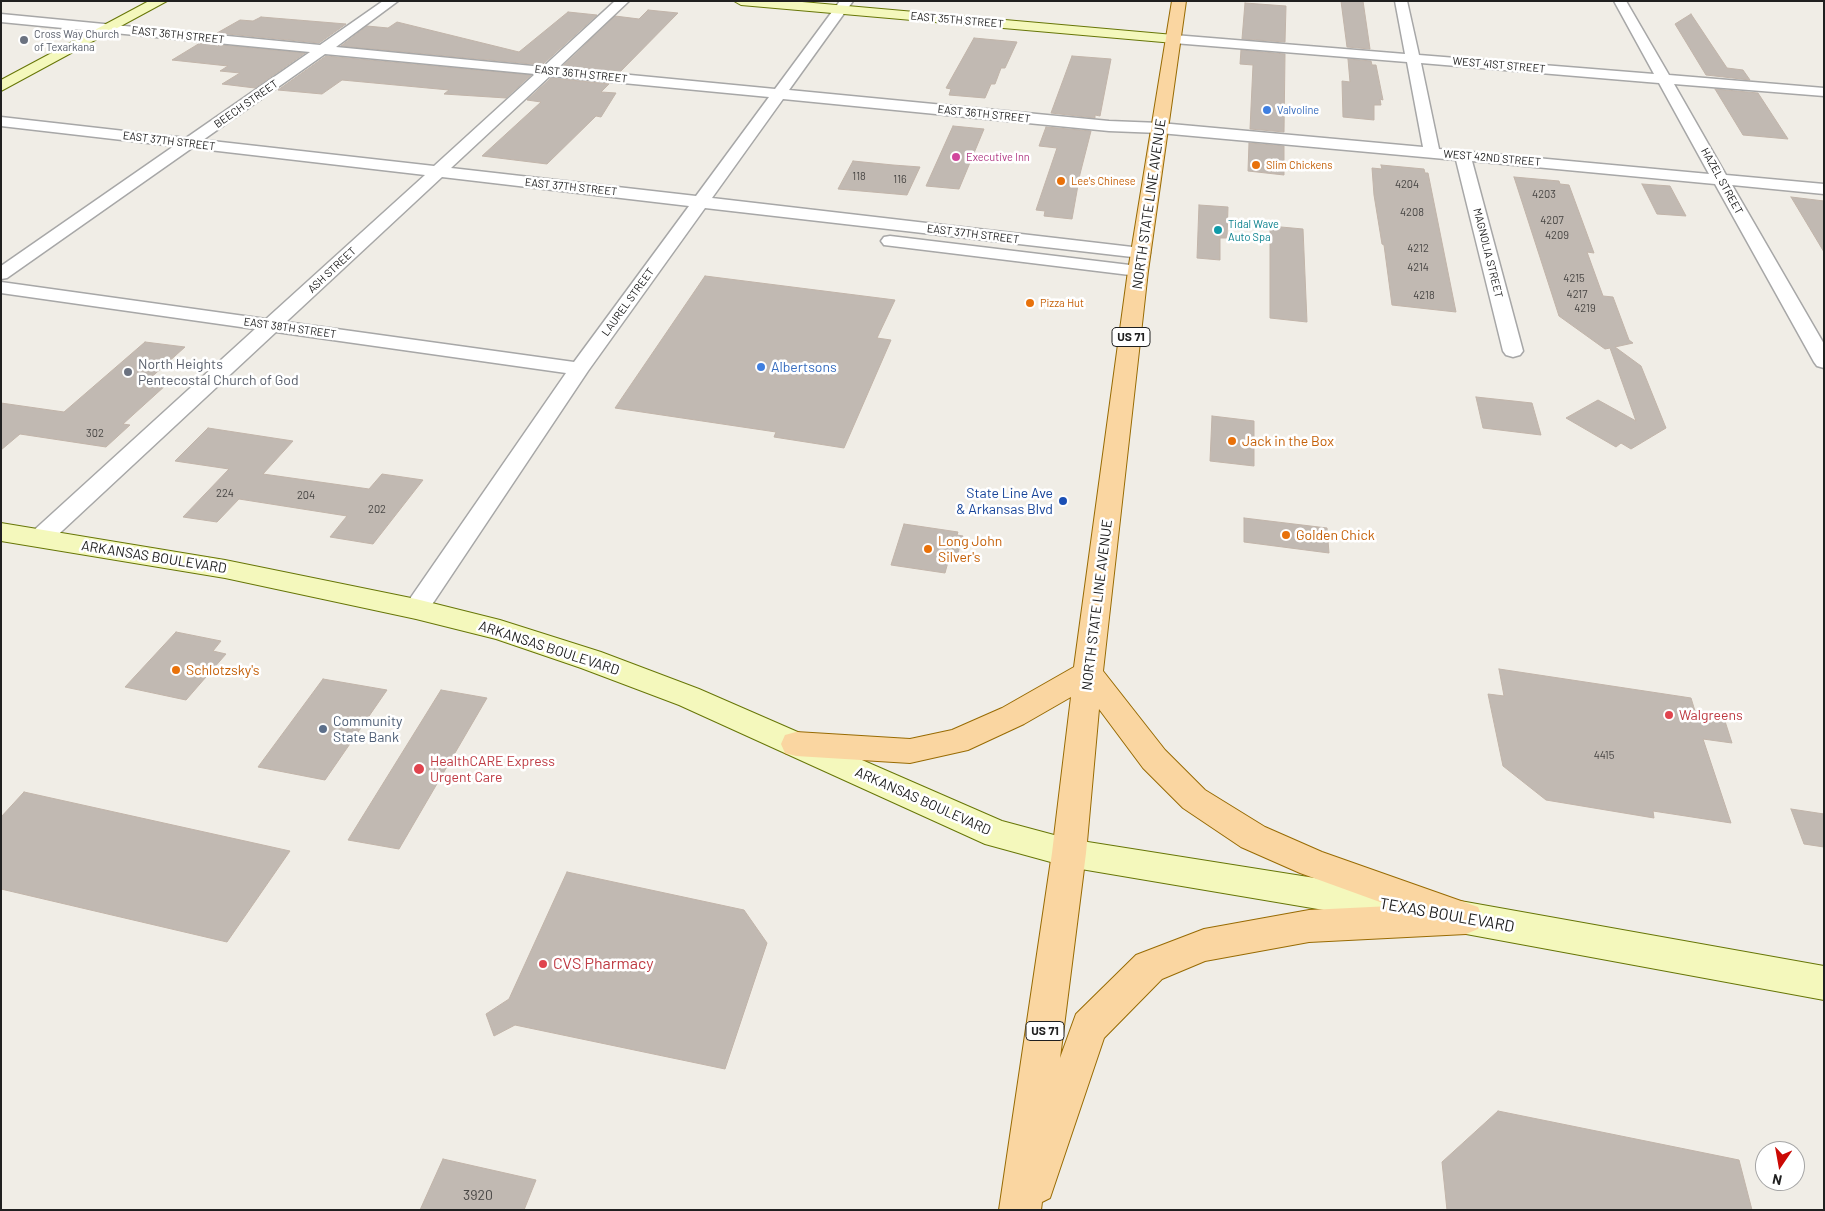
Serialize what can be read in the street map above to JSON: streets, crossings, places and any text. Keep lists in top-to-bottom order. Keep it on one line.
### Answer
{"streets":{"main road":["EAST 35TH STREET","NORTH STATE LINE AVENUE","US 71","ARKANSAS BOULEVARD","TEXAS BOULEVARD"],"street":["EAST 36TH STREET","WEST 41ST STREET","BEECH STREET","EAST 37TH STREET","WEST 42ND STREET","HAZEL STREET","MAGNOLIA STREET","ASH STREET","LAUREL STREET","EAST 38TH STREET"]},"crossings":[["EAST 35TH STREET","WEST 41ST STREET"],["EAST 35TH STREET","NORTH STATE LINE AVENUE"],["EAST 35TH STREET","LAUREL STREET"],["EAST 36TH STREET","BEECH STREET"],["EAST 36TH STREET","WEST 42ND STREET"],["EAST 36TH STREET","NORTH STATE LINE AVENUE"],["EAST 36TH STREET","ASH STREET"],["EAST 36TH STREET","LAUREL STREET"],["WEST 41ST STREET","HAZEL STREET"],["WEST 41ST STREET","NORTH STATE LINE AVENUE"],["BEECH STREET","EAST 37TH STREET"],["EAST 37TH STREET","NORTH STATE LINE AVENUE"],["EAST 37TH STREET","ASH STREET"],["EAST 37TH STREET","LAUREL STREET"],["WEST 42ND STREET","HAZEL STREET"],["WEST 42ND STREET","NORTH STATE LINE AVENUE"],["WEST 42ND STREET","MAGNOLIA STREET"],["NORTH STATE LINE AVENUE","ARKANSAS BOULEVARD"],["NORTH STATE LINE AVENUE","TEXAS BOULEVARD"],["ASH STREET","EAST 38TH STREET"],["ASH STREET","ARKANSAS BOULEVARD"],["LAUREL STREET","EAST 38TH STREET"],["LAUREL STREET","ARKANSAS BOULEVARD"],["ARKANSAS BOULEVARD","TEXAS BOULEVARD"]],"places":["Cross Way Church of Texarkana","Valvoline","Executive Inn","Slim Chickens","Lee's Chinese","Tidal Wave Auto Spa","Pizza Hut","Albertsons","North Heights Pentecostal Church of God","Jack in the Box","State Line Ave & Arkansas Blvd","Golden Chick","Long John Silver's","Schlotzsky's","Walgreens","Community State Bank","HealthCARE Express Urgent Care","CVS Pharmacy"],"house_numbers":["118","116","4204","4203","4208","4207","4209","4212","4214","4215","4217","4218","4219","302","224","204","202","4415","3920"],"north":"bottom"}
